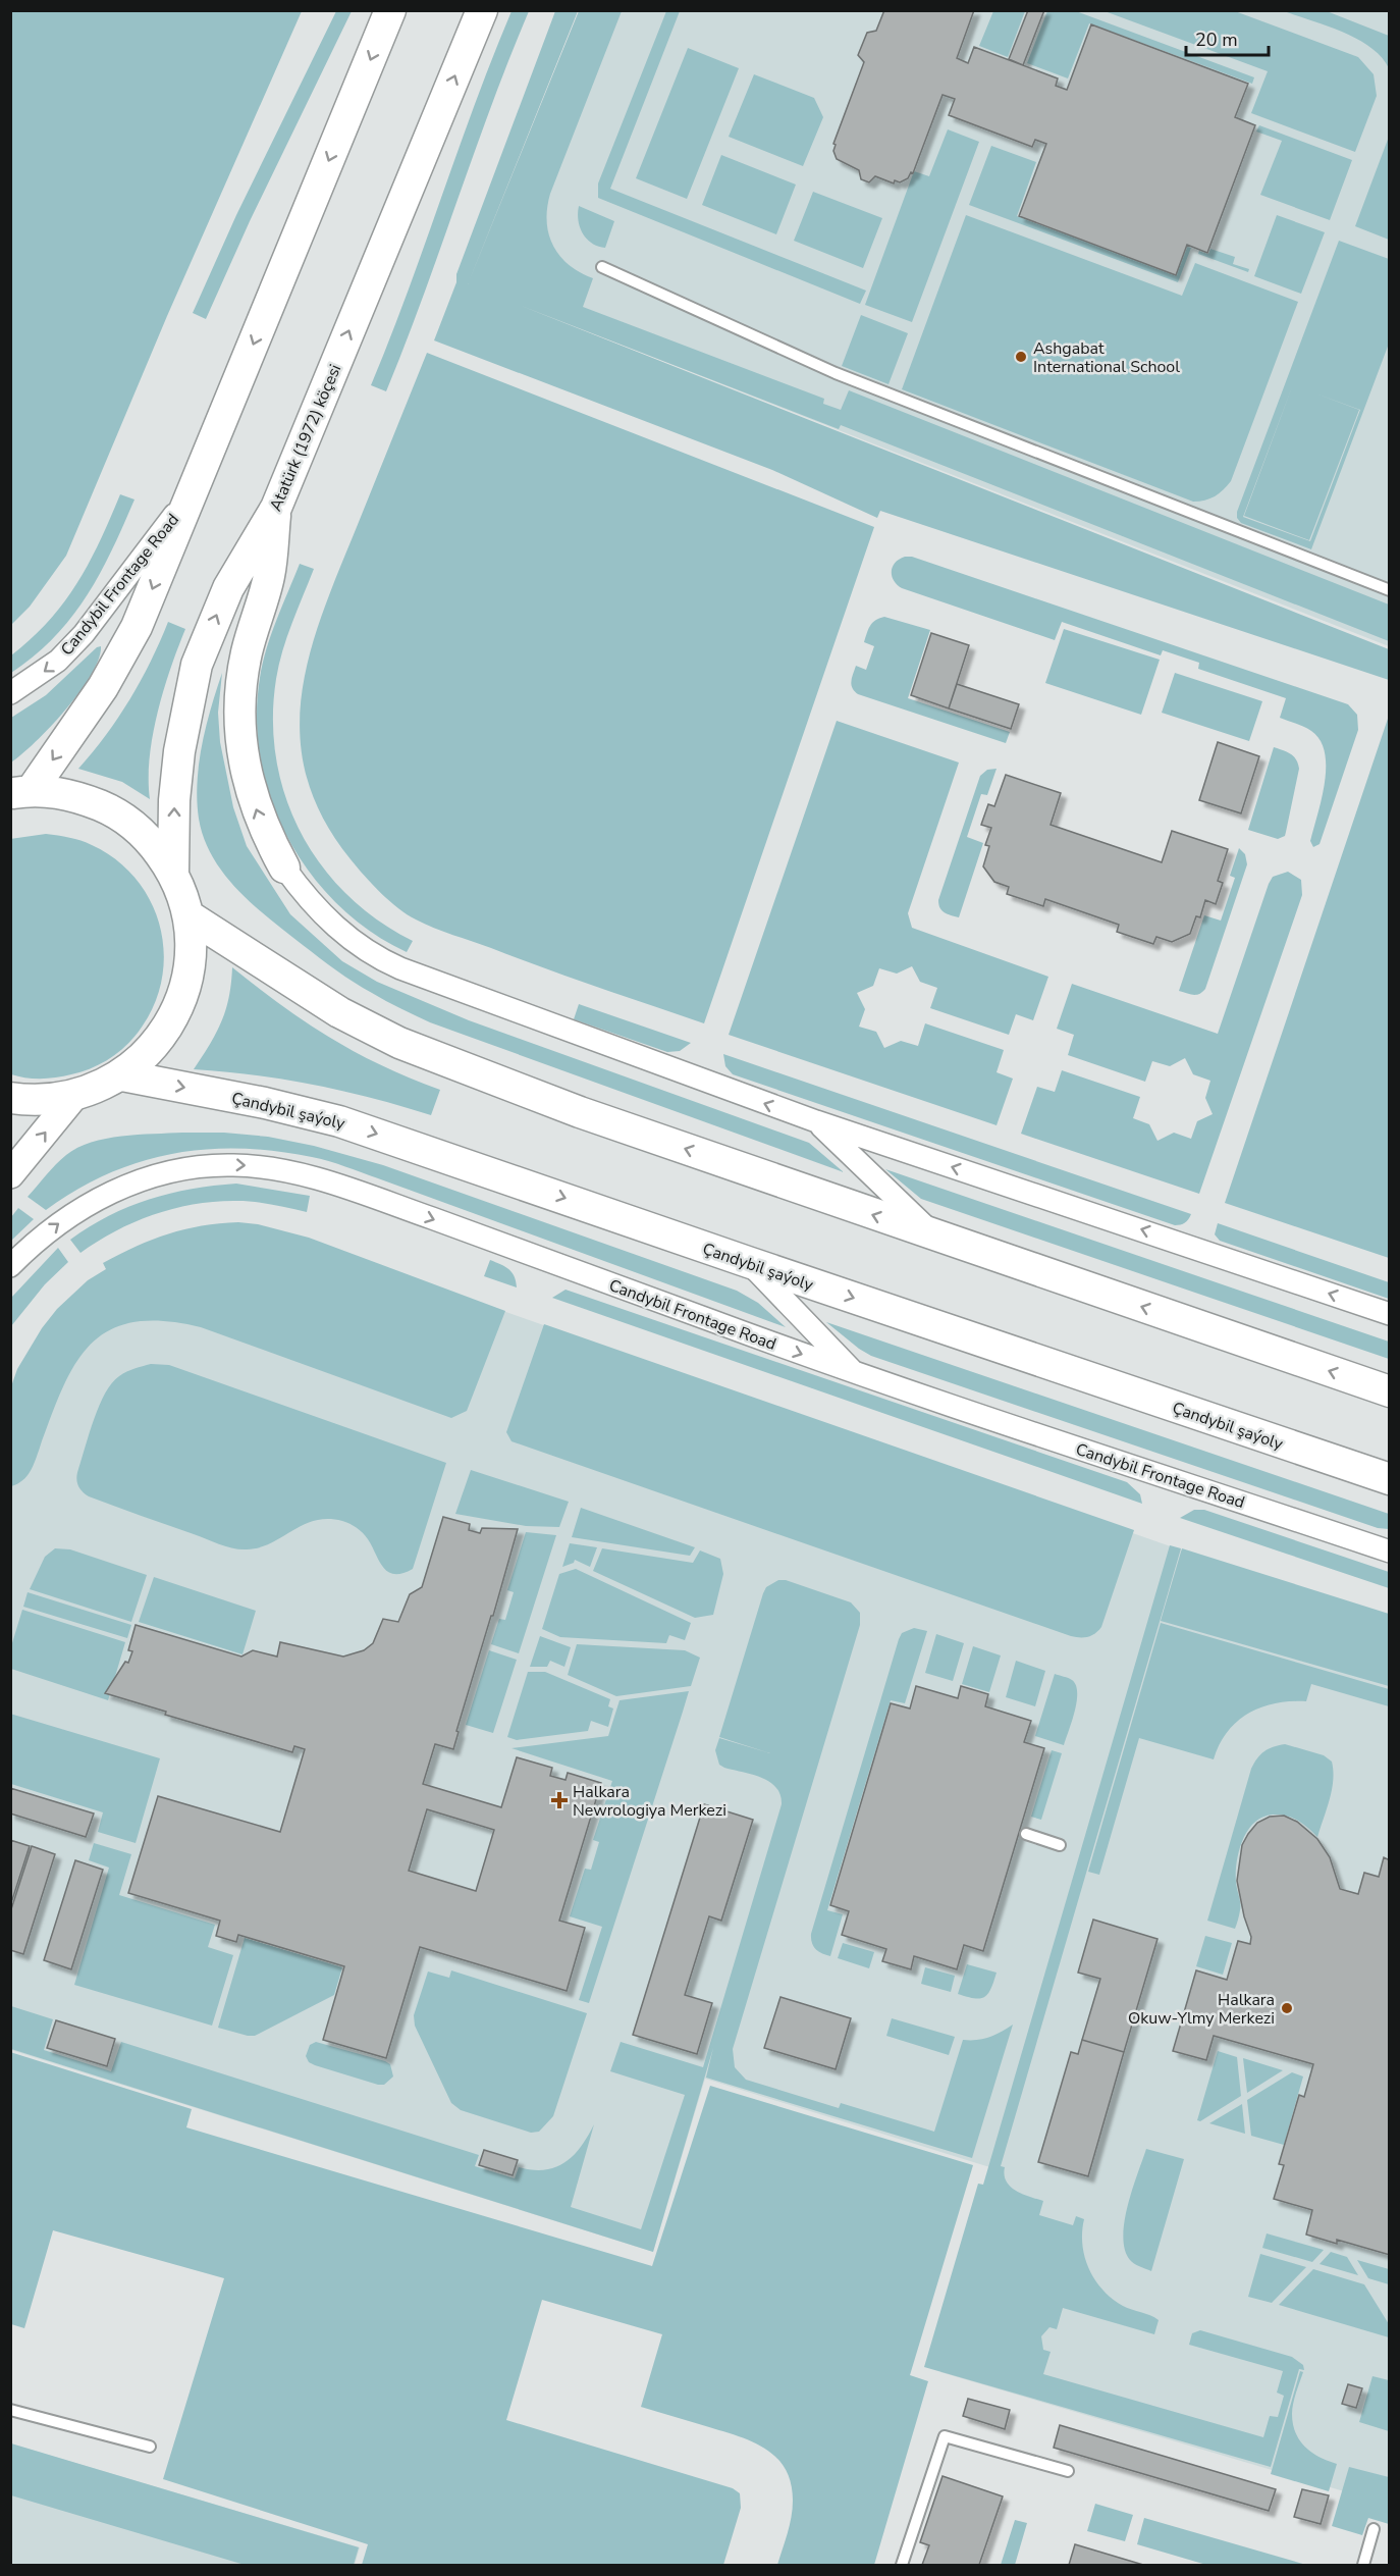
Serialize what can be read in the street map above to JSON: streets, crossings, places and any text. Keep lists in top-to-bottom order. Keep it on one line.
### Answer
{"streets":{"main road":["Atatürk (1972) köçesi","Çandybil şaýoly"],"street":["Candybil Frontage Road"]},"places":{"other":["Ashgabat International School","Halkara Okuw-Ylmy Merkezi"],"health":["Halkara Newrologiya Merkezi"]},"scale_bar":"20 m"}
